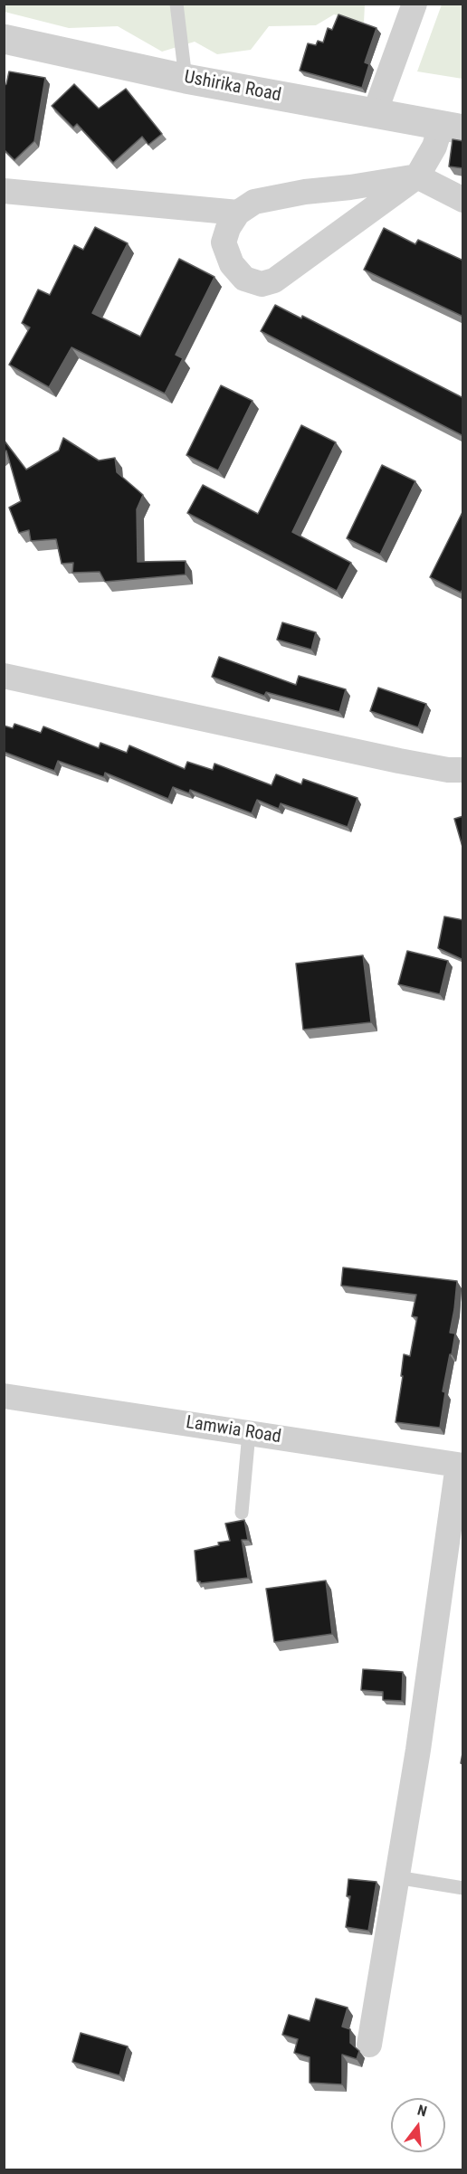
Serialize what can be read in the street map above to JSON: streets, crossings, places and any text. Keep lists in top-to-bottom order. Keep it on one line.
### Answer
{"streets":{"street":["Ushirika Road","Lamwia Road"]},"north":"top"}
